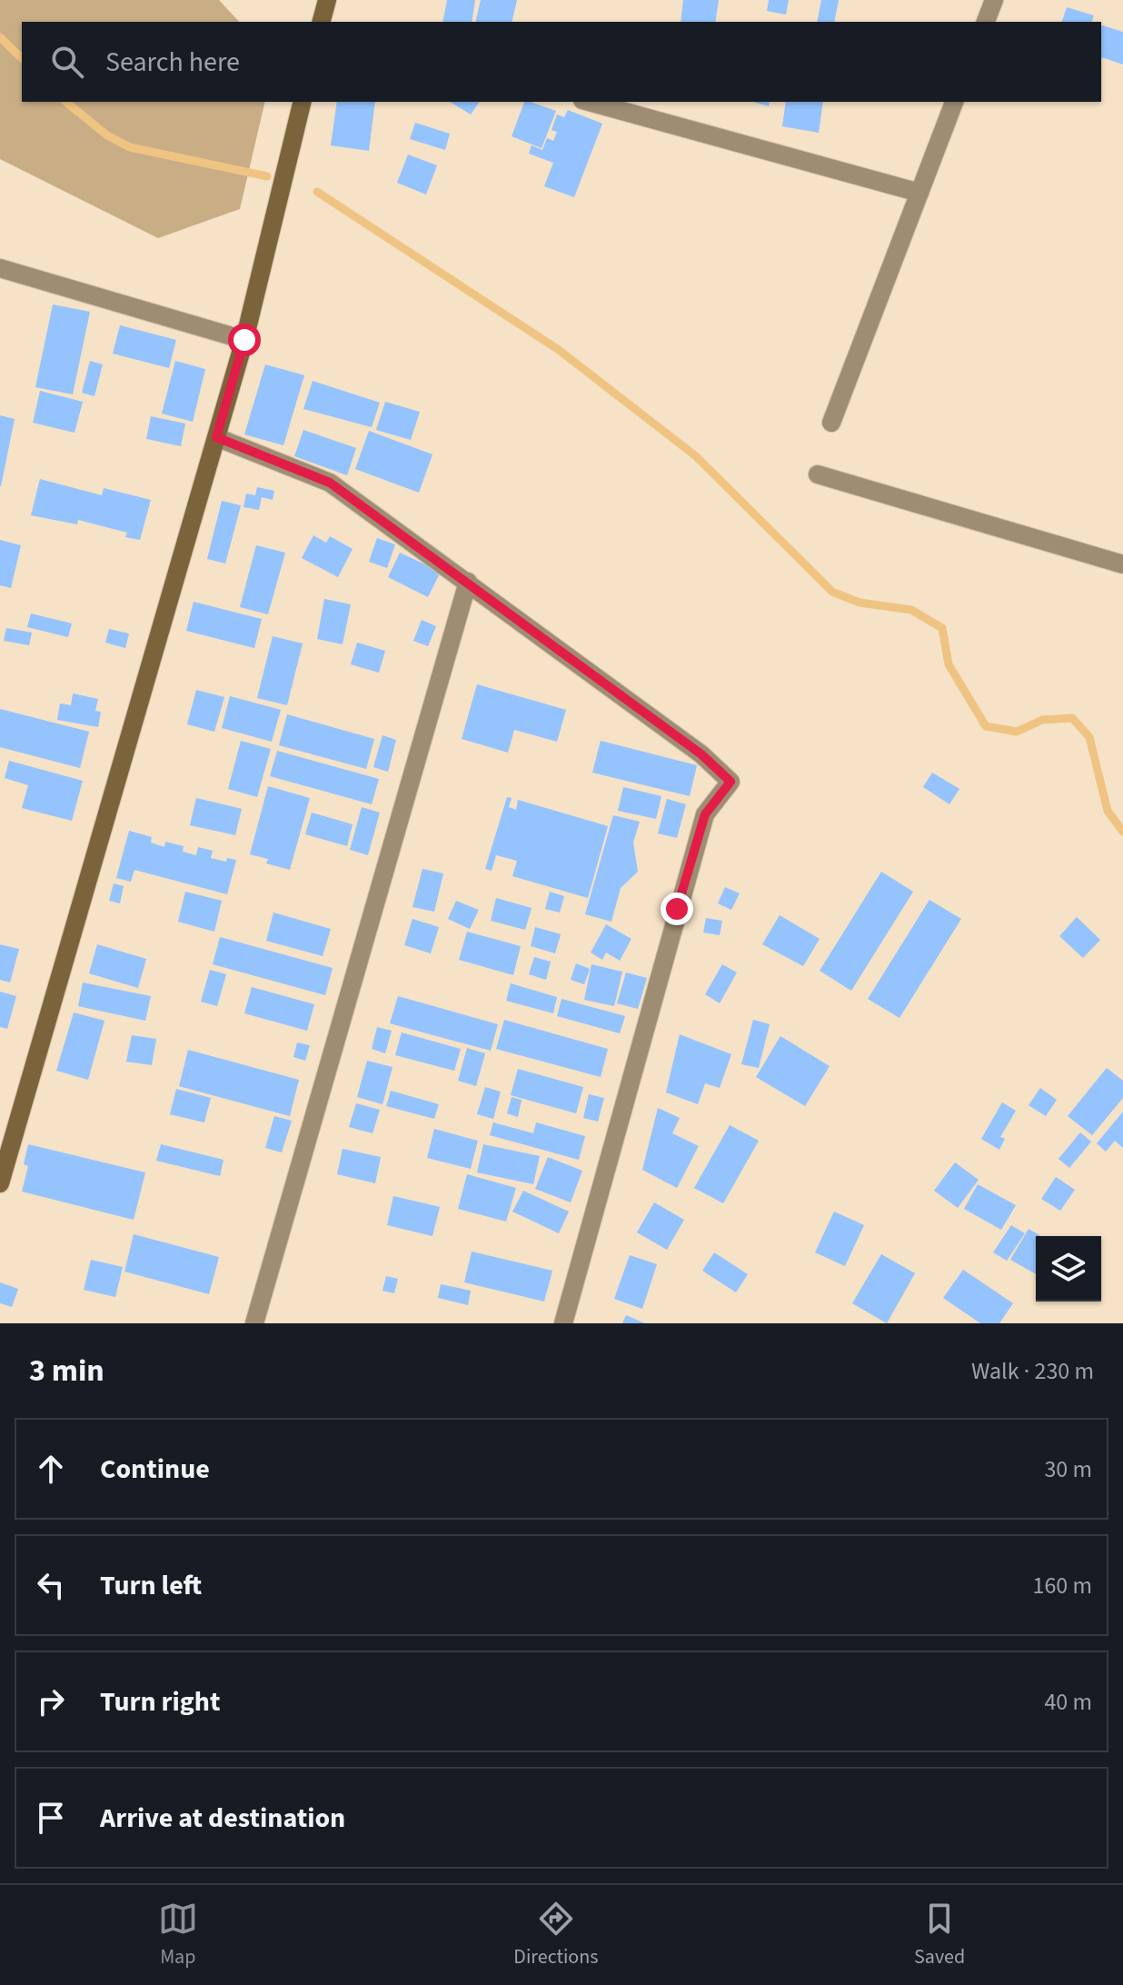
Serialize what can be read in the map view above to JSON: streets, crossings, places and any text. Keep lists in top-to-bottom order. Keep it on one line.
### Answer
{"page":{"search":"Search here","heading":["3 min","Walk · 230 m"],"list":[["Continue","30 m"],["Turn left","160 m"],["Turn right","40 m"],"Arrive at destination"],"nav":["Map","Directions","Saved"]}}
